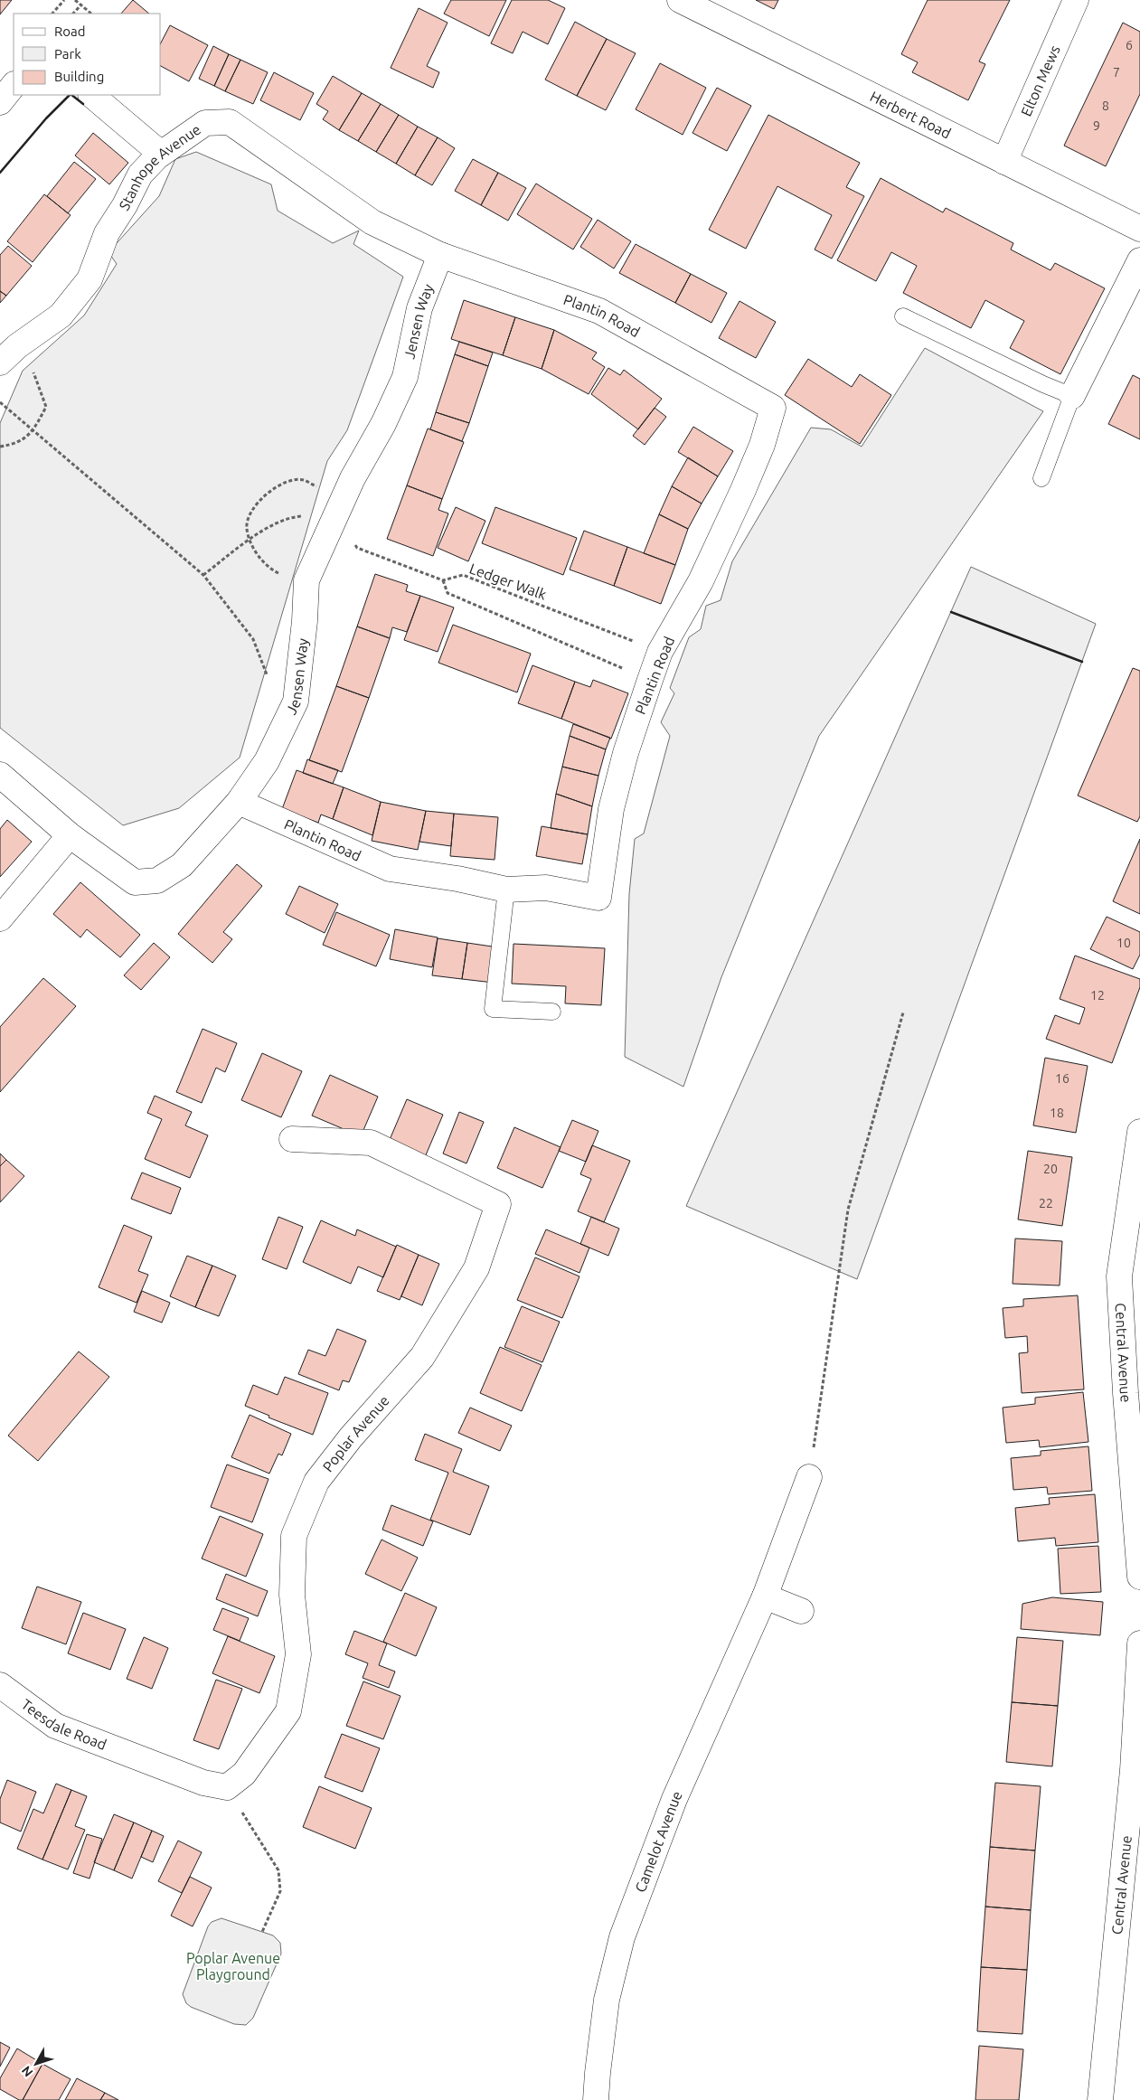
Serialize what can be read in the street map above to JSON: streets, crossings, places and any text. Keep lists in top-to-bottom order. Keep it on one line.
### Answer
{"streets":{"street":["Elton Mews","Herbert Road","Stanhope Avenue","Plantin Road","Jensen Way","Central Avenue","Poplar Avenue","Teesdale Road","Camelot Avenue"],"path":["Ledger Walk"]},"crossings":[["Elton Mews","Herbert Road"],["Stanhope Avenue","Plantin Road"],["Stanhope Avenue","Jensen Way"],["Plantin Road","Jensen Way"],["Plantin Road","Ledger Walk"],["Poplar Avenue","Teesdale Road"]],"parks":["Poplar Avenue Playground"],"house_numbers":["6","7","8","9","10","12","16","18","20","22"],"legend":["Road","Park","Building"],"north":"bottom left"}
